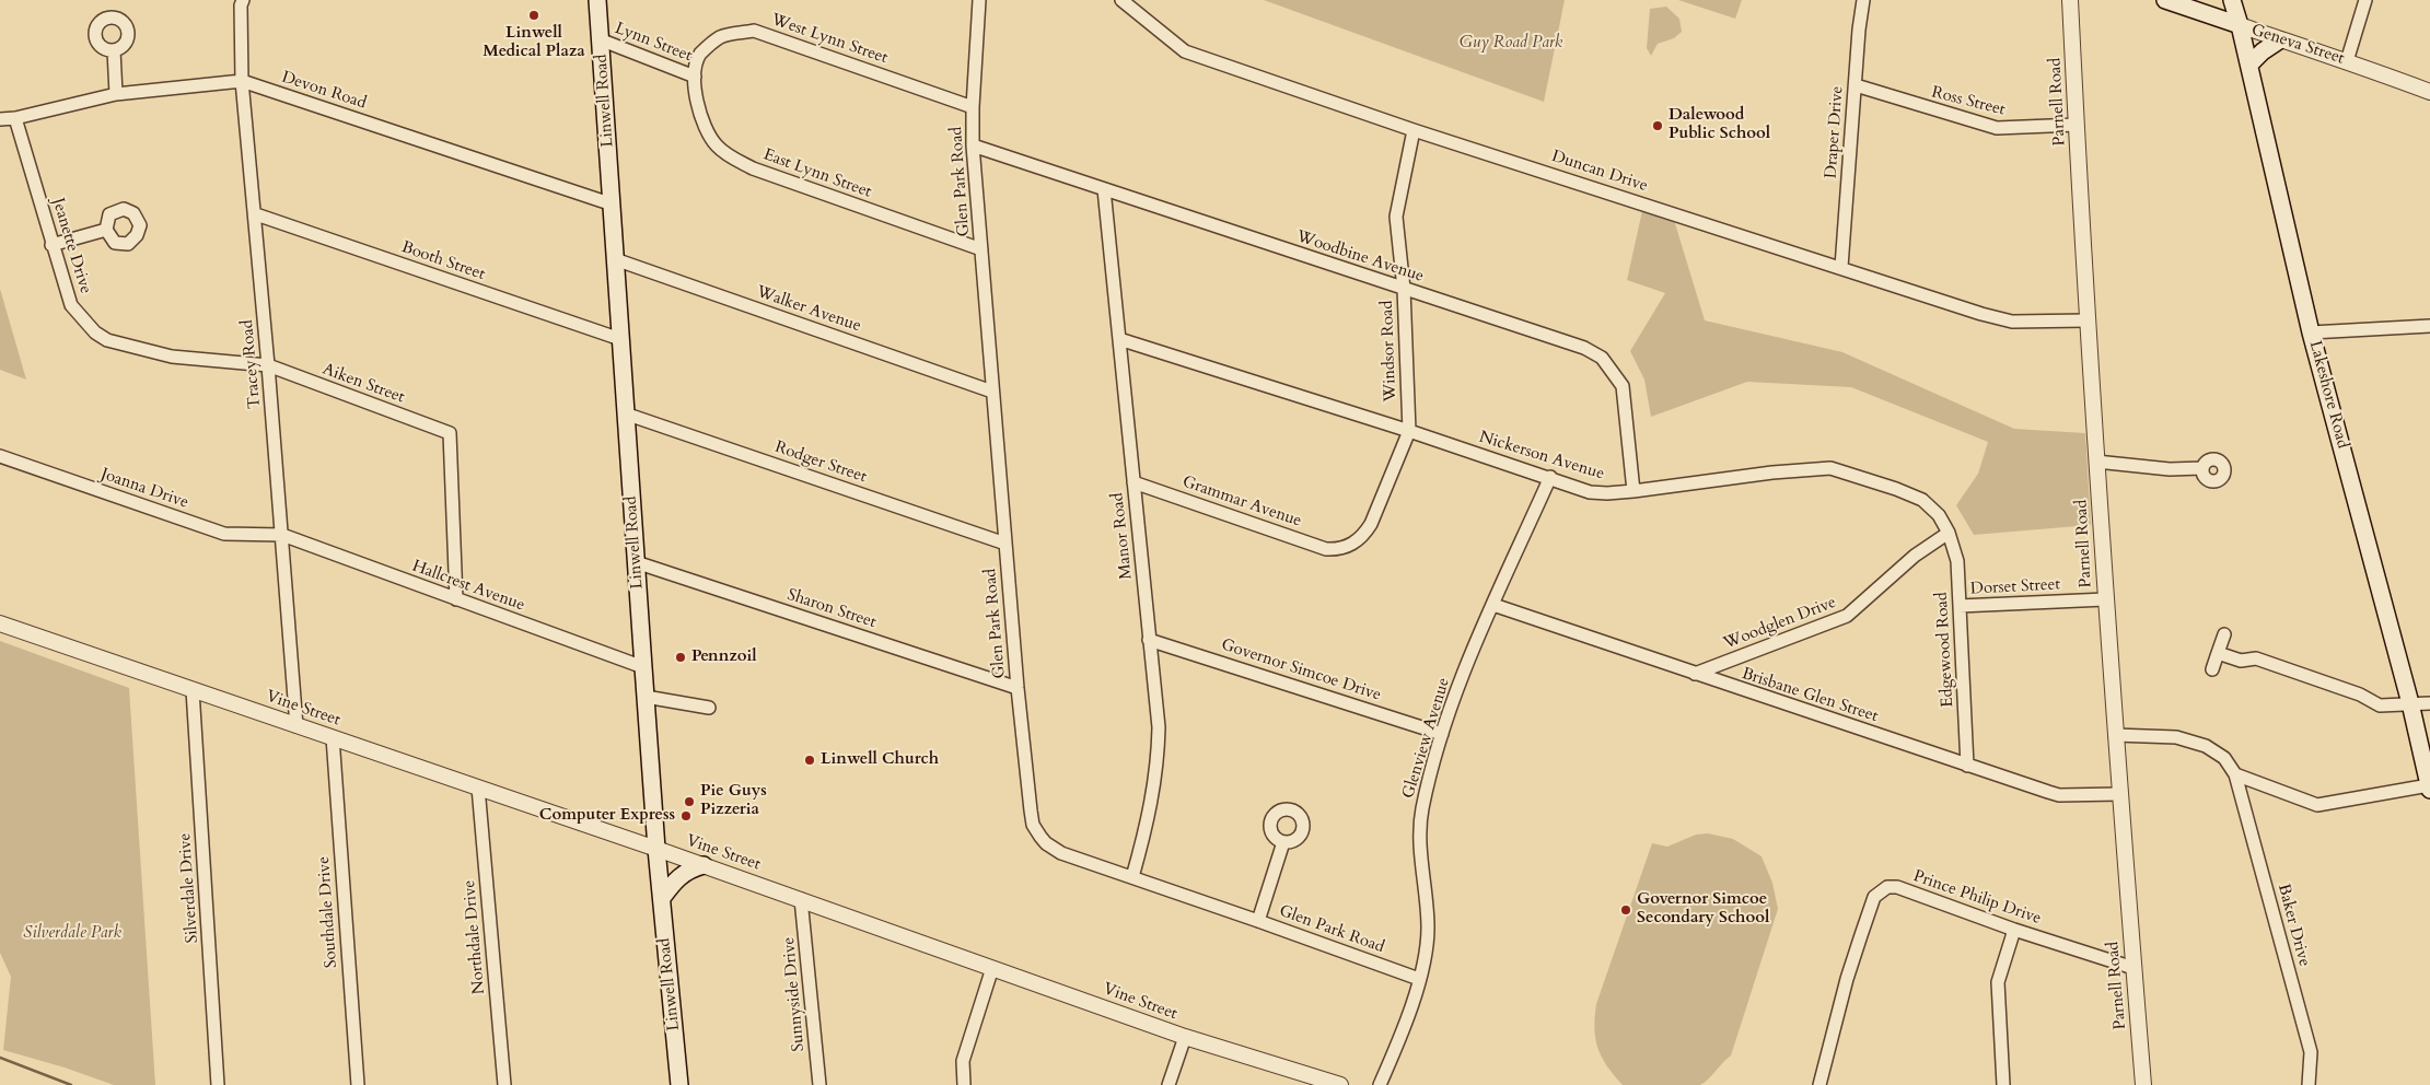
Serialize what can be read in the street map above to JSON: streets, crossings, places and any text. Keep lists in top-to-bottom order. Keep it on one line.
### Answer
{"streets":{"main road":["Geneva Street","Linwell Road","Lakeshore Road"],"street":["West Lynn Street","Lynn Street","Devon Road","Ross Street","Parnell Road","Draper Drive","Duncan Drive","East Lynn Street","Glen Park Road","Jeanette Drive","Woodbine Avenue","Booth Street","Walker Avenue","Windsor Road","Tracey Road","Aiken Street","Nickerson Avenue","Rodger Street","Joanna Drive","Grammar Avenue","Manor Road","Hallcrest Avenue","Dorset Street","Sharon Street","Woodglen Drive","Edgewood Road","Governor Simcoe Drive","Brisbane Glen Street","Vine Street","Glenview Avenue","Silverdale Drive","Prince Philip Drive","Southdale Drive","Baker Drive","Northdale Drive","Sunnyside Drive"]},"crossings":[["West Lynn Street","Lynn Street"],["West Lynn Street","East Lynn Street"],["West Lynn Street","Glen Park Road"],["Lynn Street","Linwell Road"],["Lynn Street","East Lynn Street"],["Geneva Street","Lakeshore Road"],["Devon Road","Linwell Road"],["Devon Road","Jeanette Drive"],["Devon Road","Tracey Road"],["Linwell Road","Booth Street"],["Linwell Road","Walker Avenue"],["Linwell Road","Rodger Street"],["Linwell Road","Hallcrest Avenue"],["Linwell Road","Sharon Street"],["Linwell Road","Vine Street"],["Ross Street","Parnell Road"],["Ross Street","Draper Drive"],["Parnell Road","Duncan Drive"],["Parnell Road","Dorset Street"],["Parnell Road","Brisbane Glen Street"],["Parnell Road","Prince Philip Drive"],["Draper Drive","Duncan Drive"],["Duncan Drive","Windsor Road"],["East Lynn Street","Glen Park Road"],["Glen Park Road","Woodbine Avenue"],["Glen Park Road","Walker Avenue"],["Glen Park Road","Rodger Street"],["Glen Park Road","Manor Road"],["Glen Park Road","Sharon Street"],["Glen Park Road","Glenview Avenue"],["Jeanette Drive","Tracey Road"],["Jeanette Drive","Aiken Street"],["Woodbine Avenue","Windsor Road"],["Woodbine Avenue","Nickerson Avenue"],["Woodbine Avenue","Manor Road"],["Booth Street","Tracey Road"],["Windsor Road","Nickerson Avenue"],["Windsor Road","Grammar Avenue"],["Tracey Road","Aiken Street"],["Tracey Road","Joanna Drive"],["Tracey Road","Hallcrest Avenue"],["Tracey Road","Vine Street"],["Aiken Street","Hallcrest Avenue"],["Nickerson Avenue","Manor Road"],["Nickerson Avenue","Woodglen Drive"],["Nickerson Avenue","Edgewood Road"],["Nickerson Avenue","Glenview Avenue"],["Joanna Drive","Hallcrest Avenue"],["Grammar Avenue","Manor Road"],["Manor Road","Governor Simcoe Drive"],["Dorset Street","Edgewood Road"],["Woodglen Drive","Edgewood Road"],["Woodglen Drive","Brisbane Glen Street"],["Edgewood Road","Brisbane Glen Street"],["Governor Simcoe Drive","Glenview Avenue"],["Brisbane Glen Street","Glenview Avenue"],["Vine Street","Silverdale Drive"],["Vine Street","Southdale Drive"],["Vine Street","Northdale Drive"],["Vine Street","Sunnyside Drive"]],"parks":["Guy Road Park","Silverdale Park"],"places":["Linwell Medical Plaza","Dalewood Public School","Pennzoil","Linwell Church","Pie Guys Pizzeria","Computer Express","Governor Simcoe Secondary School"]}
